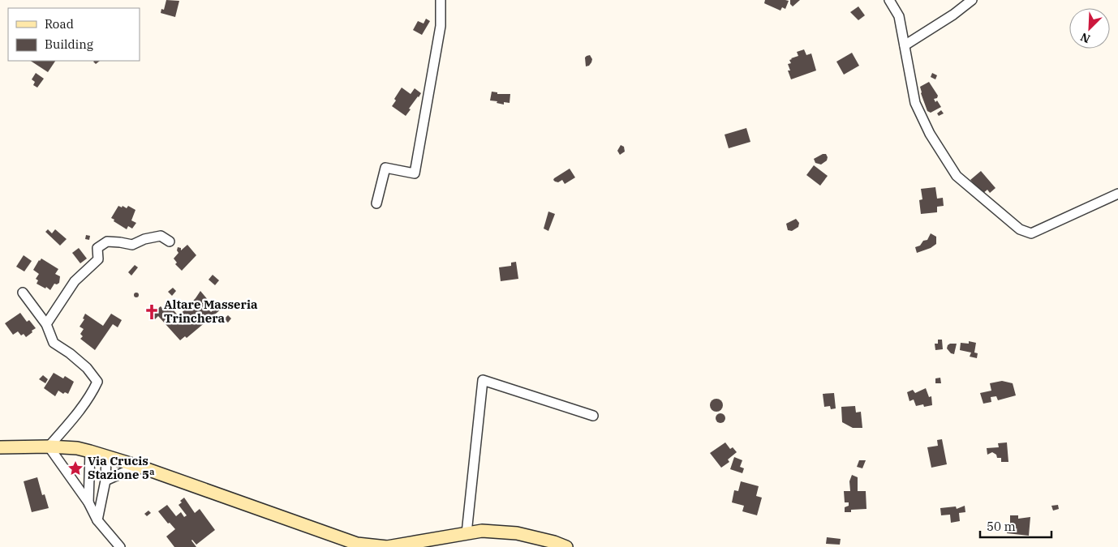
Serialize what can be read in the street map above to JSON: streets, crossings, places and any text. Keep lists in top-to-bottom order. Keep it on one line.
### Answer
{"places":{"church":["Altare Masseria Trinchera"],"place":["Via Crucis Stazione 5ª"]},"legend":["Road","Building"],"scale_bar":"50 m","north":"bottom left"}
